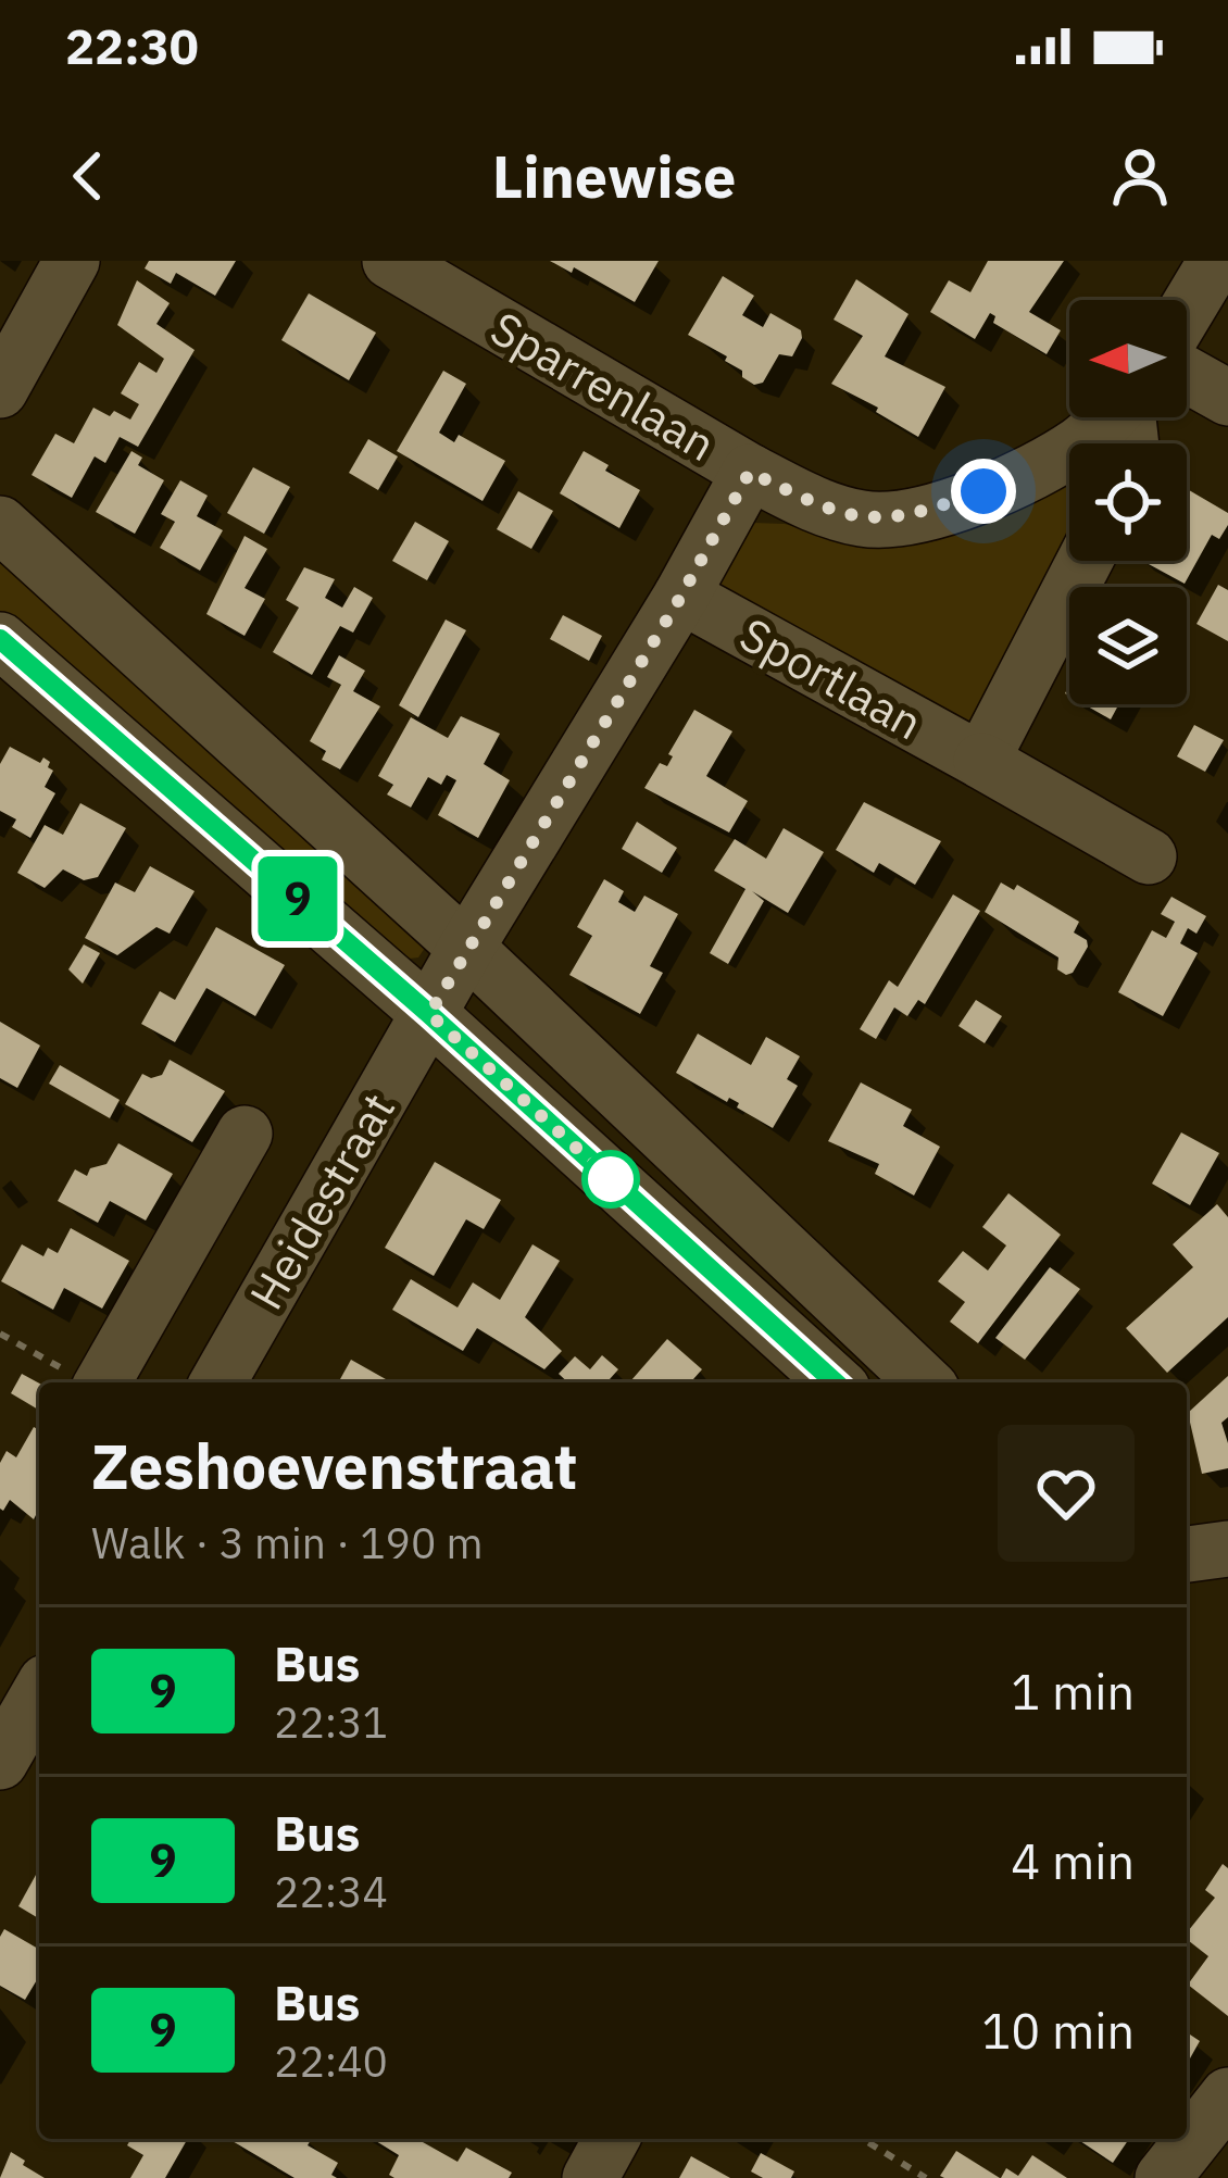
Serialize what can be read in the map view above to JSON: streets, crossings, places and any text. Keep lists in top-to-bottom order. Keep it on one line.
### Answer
{"streets":{"street":["Sparrenlaan","Sportlaan","Heidestraat"]},"lines":["bus line 9"],"north":"left","page":{"status":"22:30","header":"Linewise","on_map":"9","heading":["Zeshoevenstraat","Walk · 3 min · 190 m"],"list":[{"mark":"9","name":"Bus","note":"22:31","value":"1 min"},{"mark":"9","name":"Bus","note":"22:34","value":"4 min"},{"mark":"9","name":"Bus","note":"22:40","value":"10 min"}]}}
